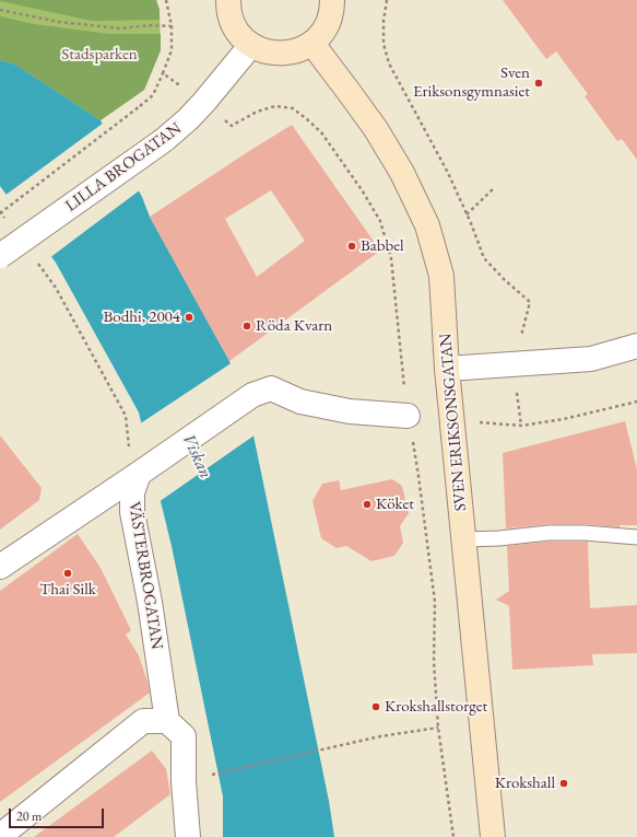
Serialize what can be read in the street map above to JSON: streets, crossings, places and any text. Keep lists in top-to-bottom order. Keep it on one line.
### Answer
{"streets":{"street":["LILLA BROGATAN","SVEN ERIKSONSGATAN","VÄSTERBROGATAN"]},"water":["Viskan"],"parks":["Stadsparken"],"places":["Sven Eriksonsgymnasiet","Babbel","Bodhi, 2004","Röda Kvarn","Köket","Thai Silk","Krokshallstorget","Krokshall"],"scale_bar":"20 m"}
